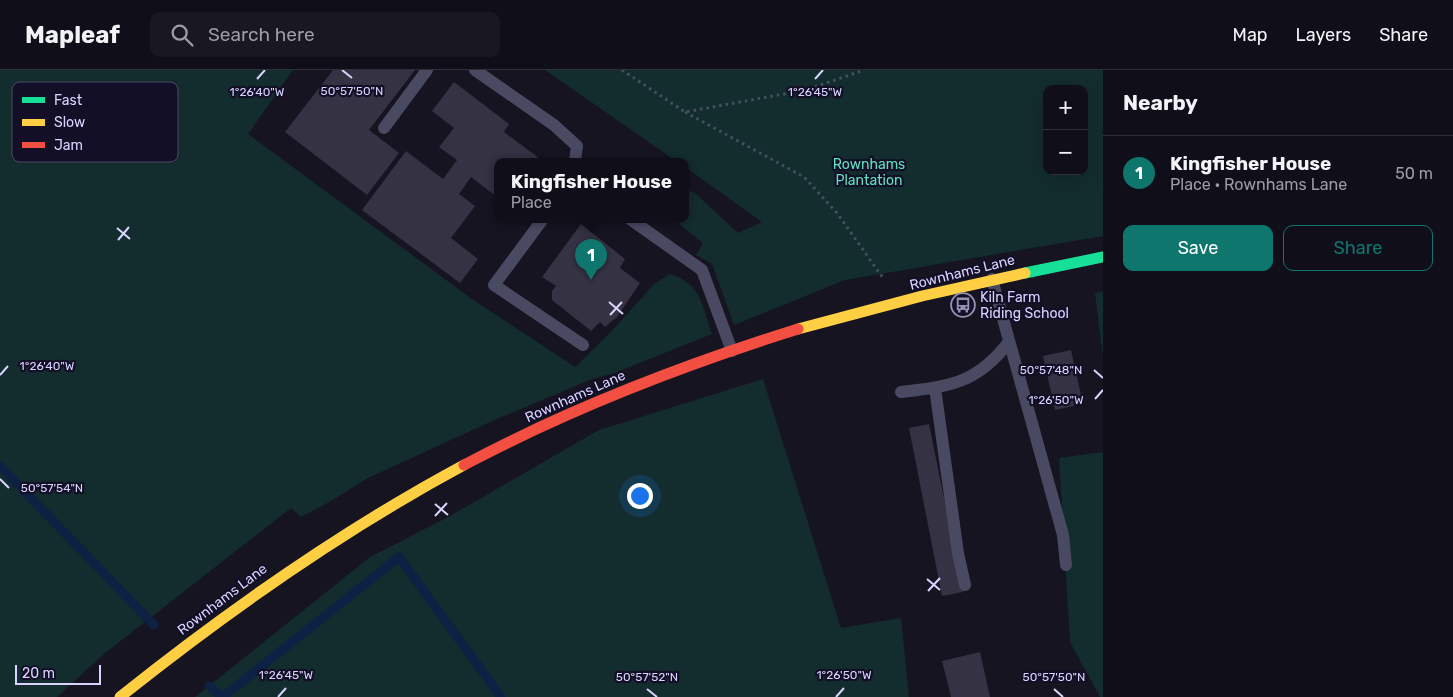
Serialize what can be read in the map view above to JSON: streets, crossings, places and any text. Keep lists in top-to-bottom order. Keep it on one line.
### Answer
{"streets":{"street":["Rownhams Lane"]},"parks":["Rownhams Plantation"],"places":{"bus stop":["Kiln Farm Riding School"]},"legend":["Fast","Slow","Jam"],"scale_bar":"20 m","page":{"header":"Mapleaf","search":"Search here","nav":["Map","Layers","Share"],"heading":"Nearby","map_buttons":["+","−"],"list":[{"mark":"1","name":"Kingfisher House","note":"Place · Rownhams Lane","value":"50 m"}],"popup":["Kingfisher House","Place"],"buttons":["Save","Share"],"pins":"1","scale":"20 m"},"coordinates":["50°57'50\"N","1°26'40\"W","1°26'45\"W","50°57'48\"N","1°26'50\"W","50°57'54\"N","50°57'52\"N"]}
